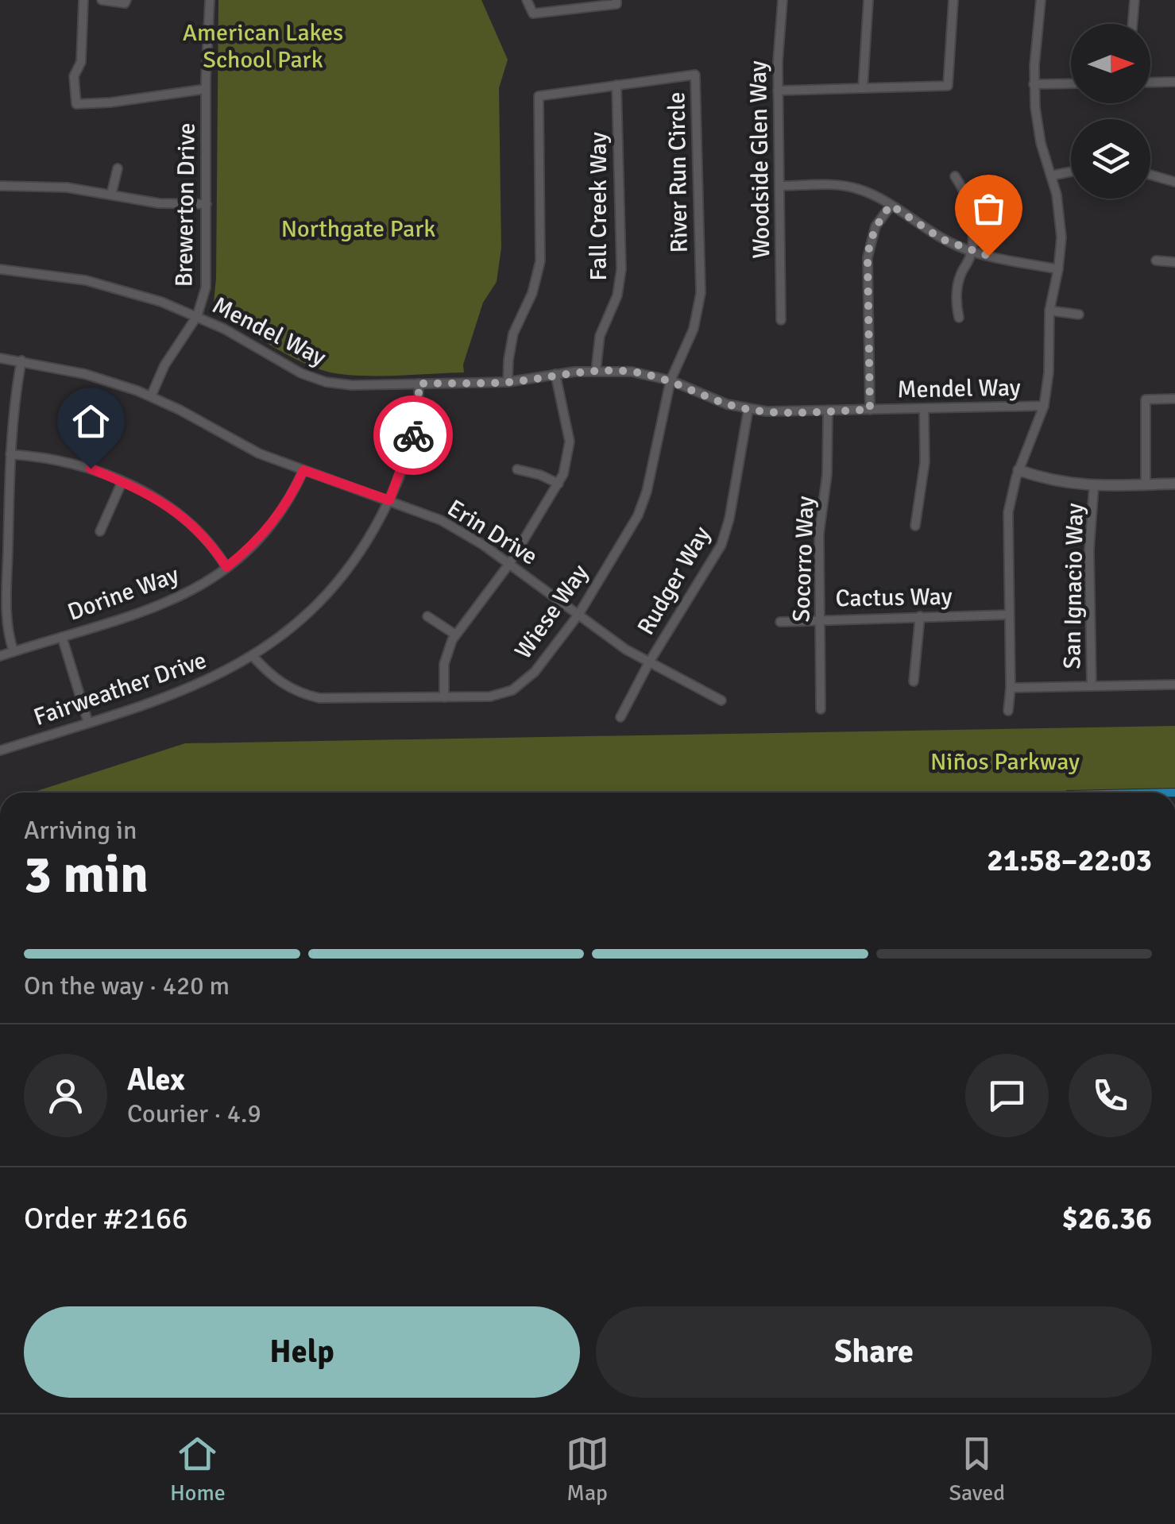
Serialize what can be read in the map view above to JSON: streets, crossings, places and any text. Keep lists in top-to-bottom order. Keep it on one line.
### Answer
{"streets":{"street":["Woodside Glen Way","River Run Circle","Brewerton Drive","Fall Creek Way","Mendel Way","Erin Drive","Socorro Way","Rudger Way","San Ignacio Way","Dorine Way","Cactus Way","Wiese Way","Fairweather Drive"]},"crossings":[["River Run Circle","Fall Creek Way"],["River Run Circle","Mendel Way"],["River Run Circle","Wiese Way"],["Brewerton Drive","Mendel Way"],["Brewerton Drive","Erin Drive"],["Fall Creek Way","Mendel Way"],["Mendel Way","Socorro Way"],["Mendel Way","Rudger Way"],["Mendel Way","Wiese Way"],["Mendel Way","Fairweather Drive"],["Erin Drive","Rudger Way"],["Erin Drive","Dorine Way"],["Erin Drive","Wiese Way"],["Erin Drive","Fairweather Drive"],["Socorro Way","Cactus Way"],["Wiese Way","Fairweather Drive"]],"parks":["American Lakes School Park","Northgate Park","Niños Parkway"],"north":"right","page":{"heading":["3 min","Arriving in","21:58–22:03"],"panel":["Alex","Courier · 4.9","Order #2166","$26.36"],"bar":"On the way · 420 m","buttons":["Help","Share"],"tabs":["Home","Map","Saved"]}}
